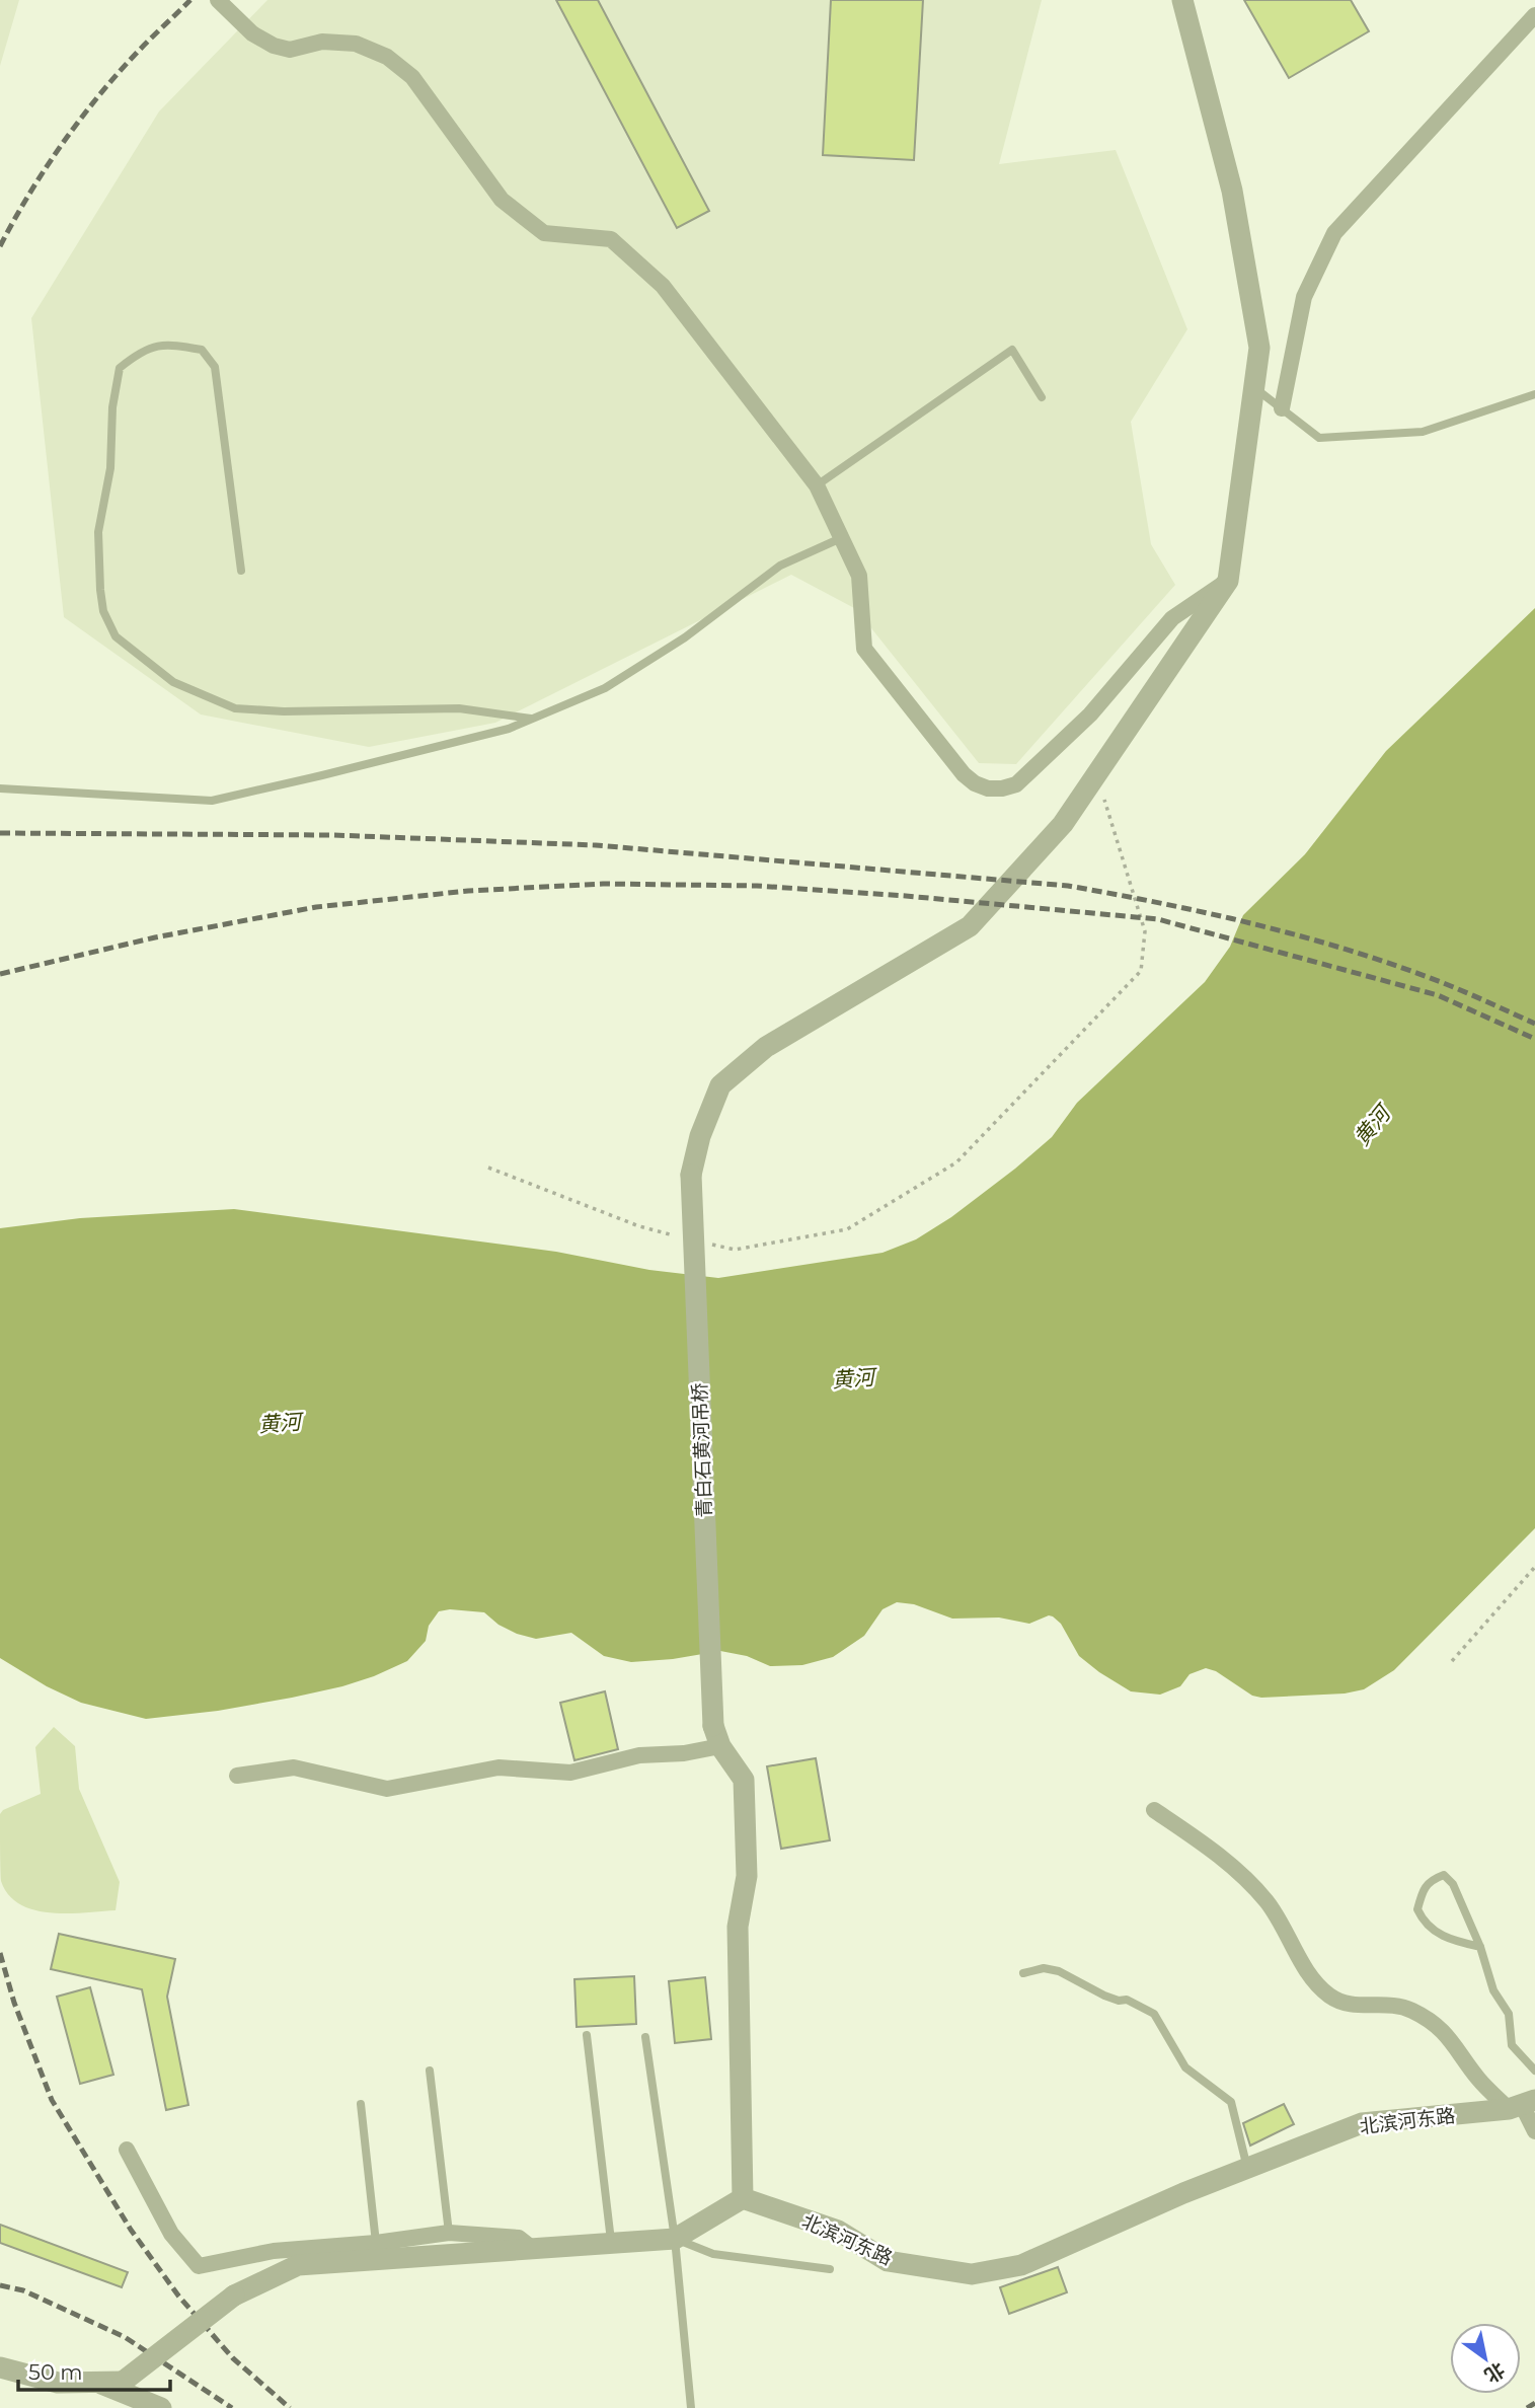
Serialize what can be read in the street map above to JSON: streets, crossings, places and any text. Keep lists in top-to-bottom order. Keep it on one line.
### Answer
{"streets":{"street":["青白石黄河吊桥","北滨河东路"]},"water":["黄河"],"scale_bar":"50 m","north":"bottom right"}
